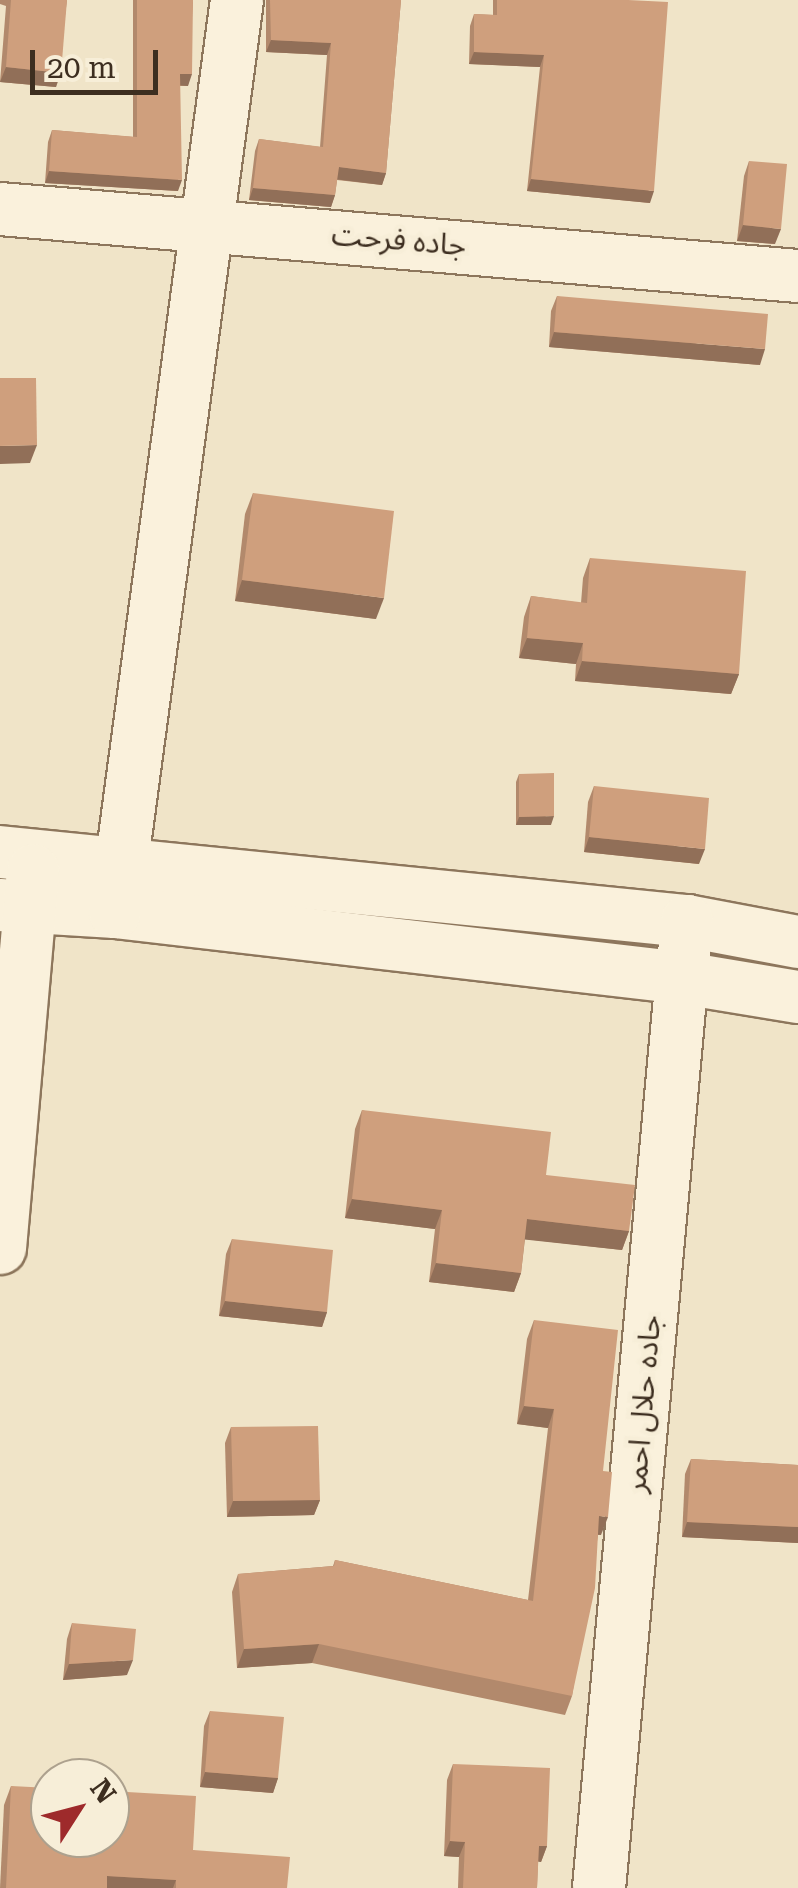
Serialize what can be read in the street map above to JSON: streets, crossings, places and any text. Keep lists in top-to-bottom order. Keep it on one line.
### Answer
{"streets":{"street":["جاده فرحت","جاده حلال احمر"]},"scale_bar":"20 m","north":"top right"}
